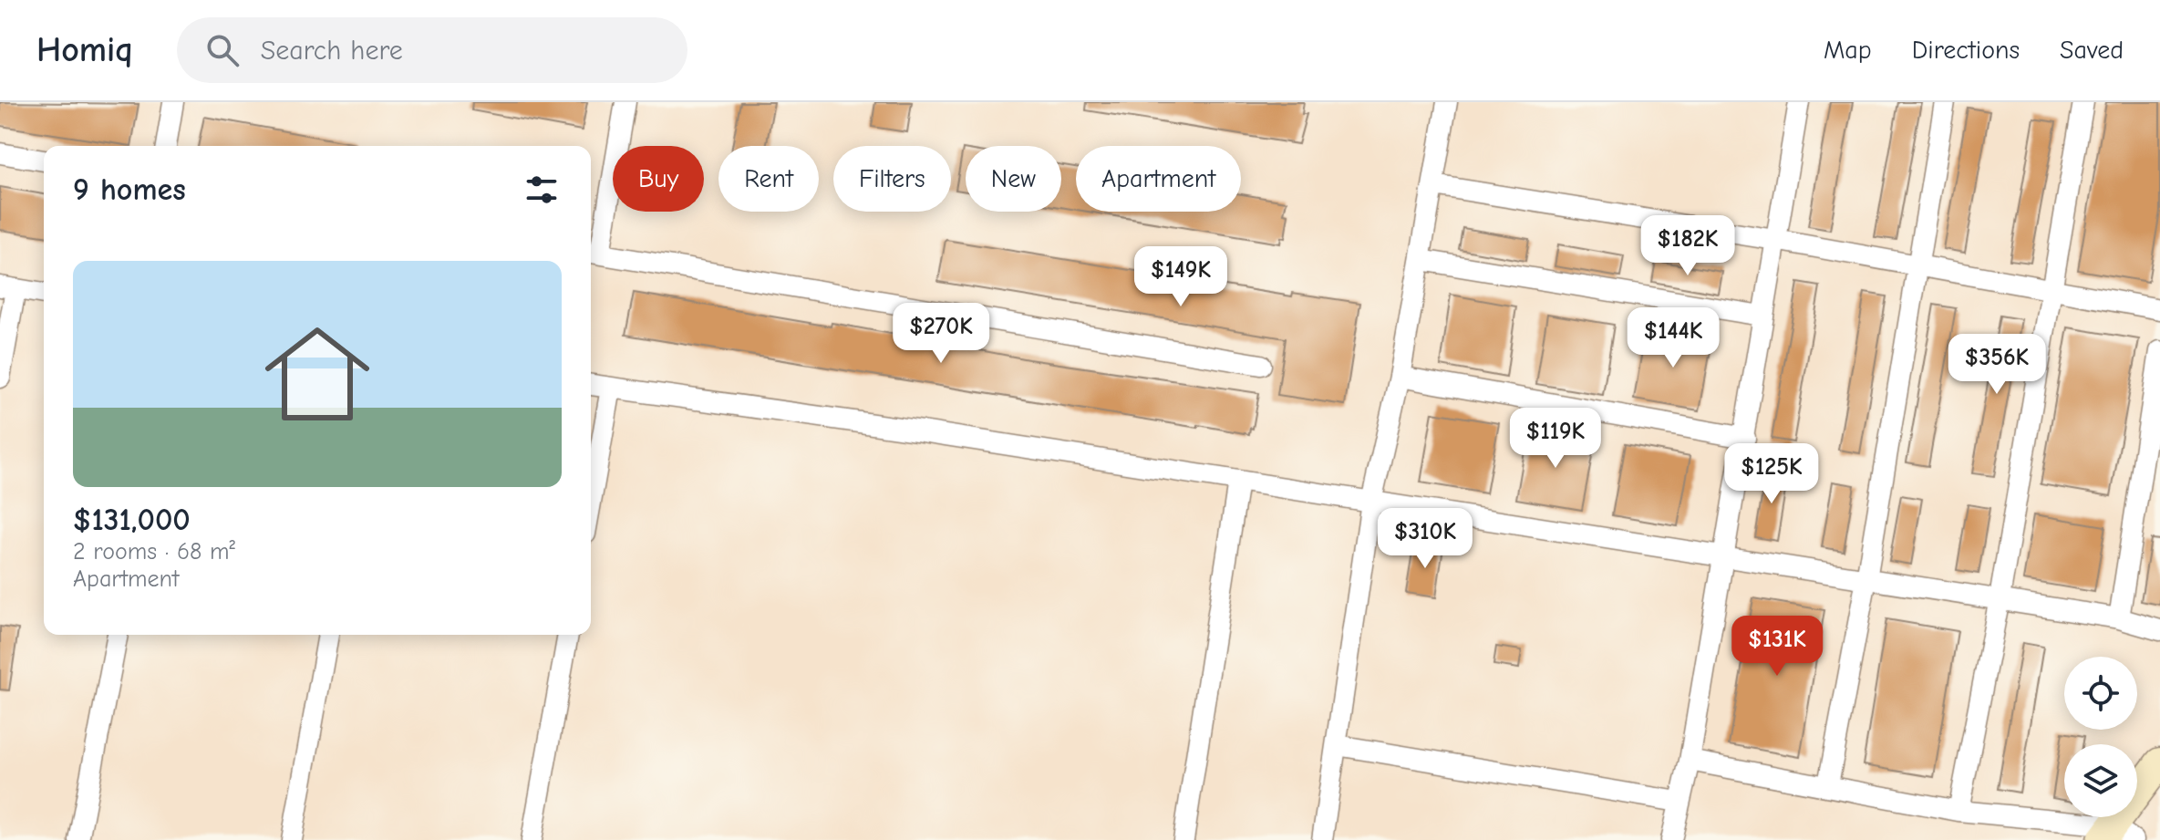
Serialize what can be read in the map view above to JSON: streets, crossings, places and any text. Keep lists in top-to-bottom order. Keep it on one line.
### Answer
{"page":{"header":"Homiq","search":"Search here","nav":["Map","Directions","Saved"],"chip":["Buy","Rent","Filters","New","Apartment"],"heading":"9 homes","price":["$182K","$149K","$270K","$144K","$356K","$119K","$125K","$310K","$131K"],"list":[{"name":"$131,000","note":"2 rooms · 68 m² · Apartment"}]}}
